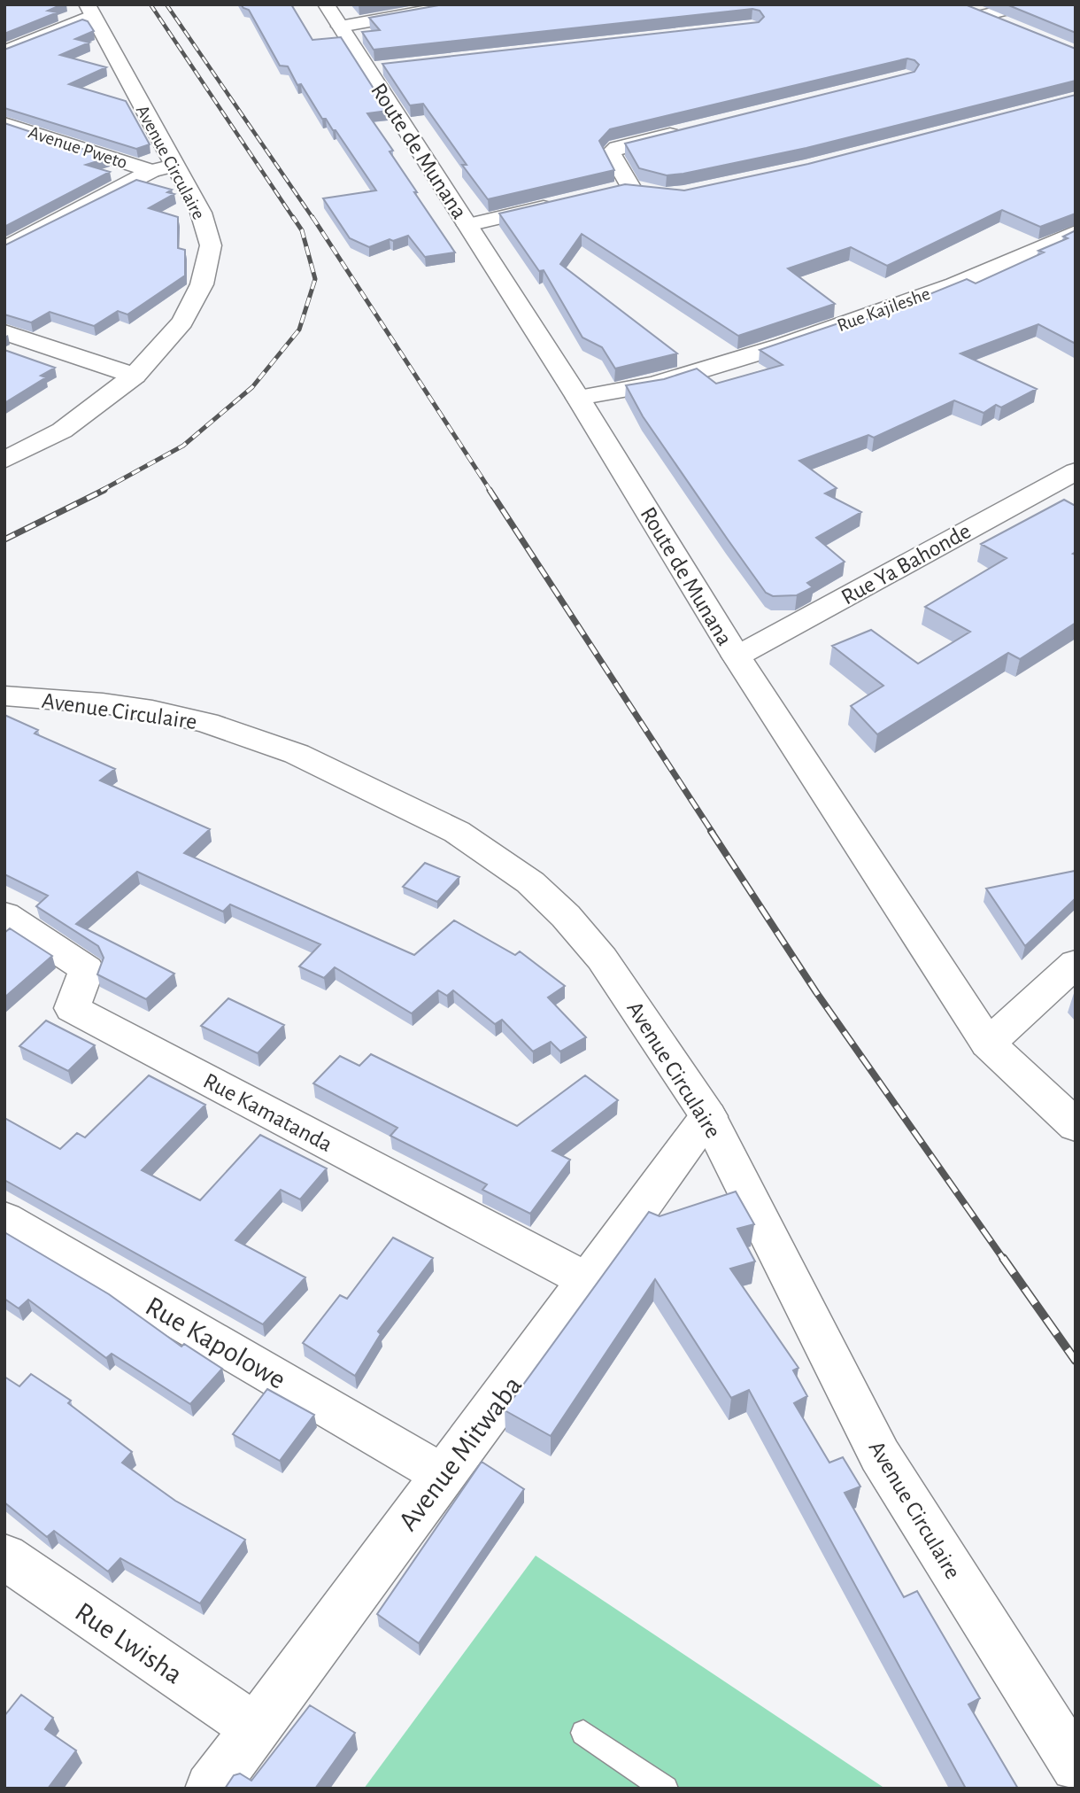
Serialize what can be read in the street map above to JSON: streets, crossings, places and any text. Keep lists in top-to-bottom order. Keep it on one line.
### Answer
{"streets":{"street":["Avenue Pweto","Route de Munana","Avenue Circulaire","Rue Kajileshe","Rue Ya Bahonde","Rue Kamatanda","Rue Kapolowe","Avenue Mitwaba","Rue Lwisha"]},"crossings":[["Route de Munana","Rue Kajileshe"],["Route de Munana","Rue Ya Bahonde"],["Avenue Circulaire","Avenue Mitwaba"],["Rue Kamatanda","Avenue Mitwaba"],["Avenue Mitwaba","Rue Lwisha"]]}
